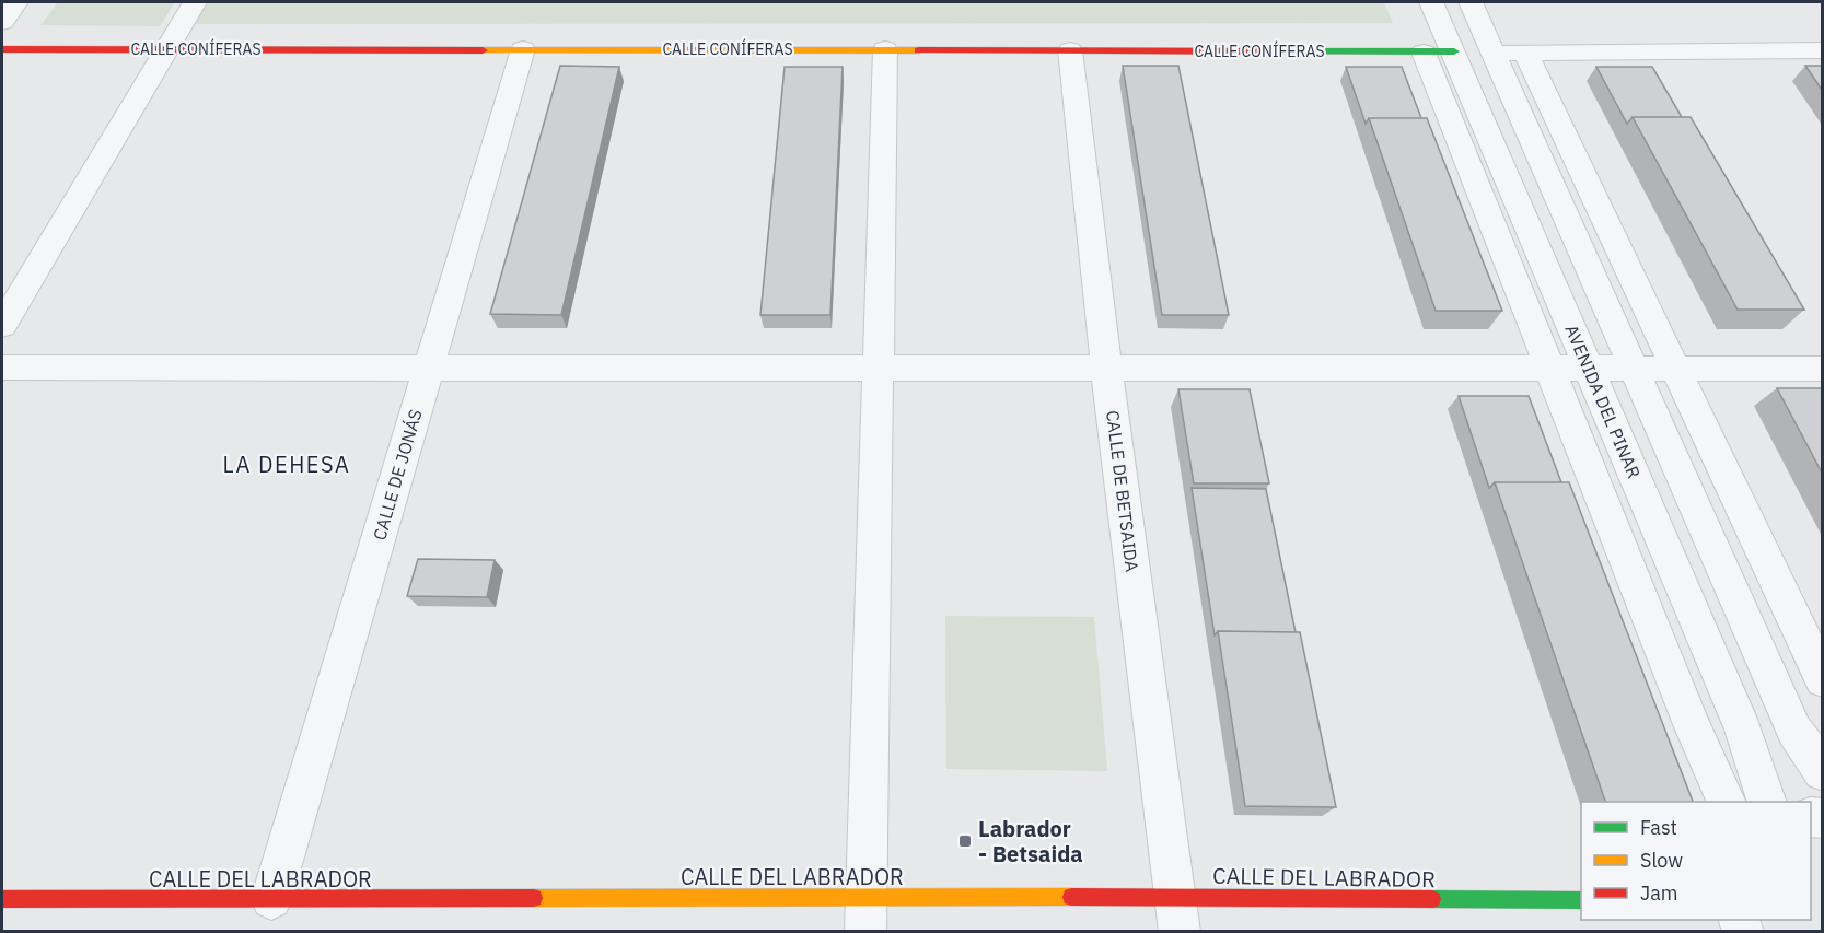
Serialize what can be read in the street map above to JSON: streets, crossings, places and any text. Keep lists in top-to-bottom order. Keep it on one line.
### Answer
{"streets":{"street":["CALLE CONÍFERAS","AVENIDA DEL PINAR","CALLE DE JONÁS","CALLE DE BETSAIDA","CALLE DEL LABRADOR"]},"crossings":[["CALLE CONÍFERAS","AVENIDA DEL PINAR"],["CALLE CONÍFERAS","CALLE DE JONÁS"],["CALLE CONÍFERAS","CALLE DE BETSAIDA"],["CALLE DE JONÁS","CALLE DEL LABRADOR"],["CALLE DE BETSAIDA","CALLE DEL LABRADOR"]],"districts":["LA DEHESA"],"places":{"transit":["Labrador - Betsaida"]},"legend":["Fast","Slow","Jam"]}
